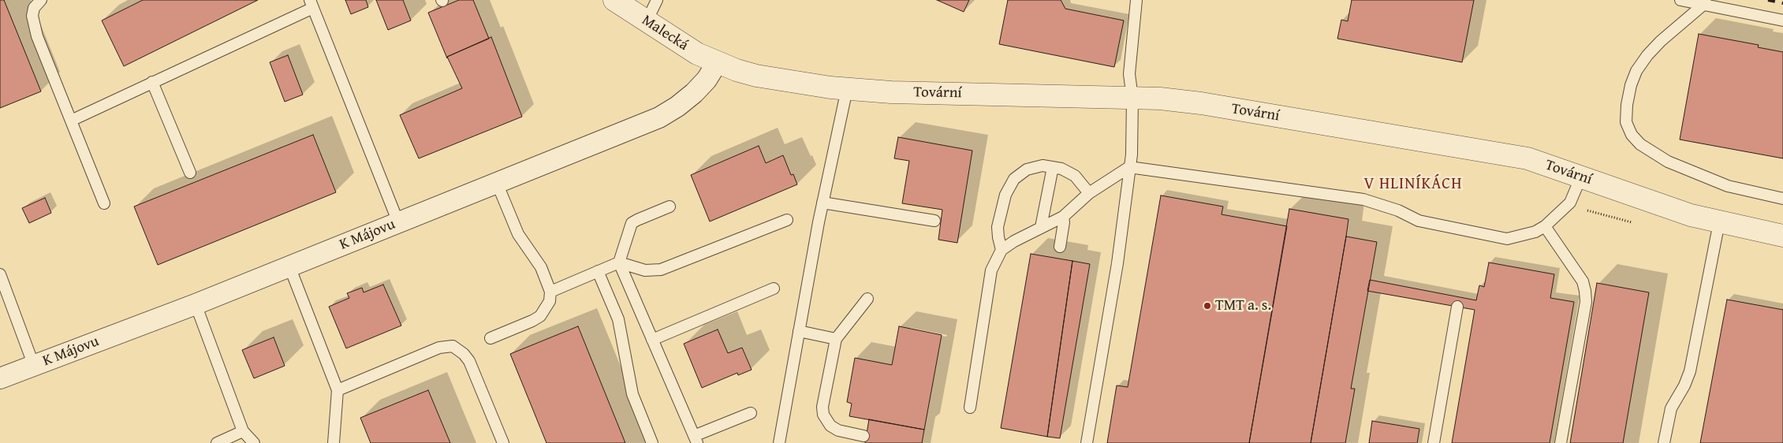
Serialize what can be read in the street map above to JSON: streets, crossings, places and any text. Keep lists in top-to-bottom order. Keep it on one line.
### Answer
{"streets":{"street":["Malecká","Tovární","K Májovu"]},"crossings":[["Malecká","Tovární"],["Malecká","K Májovu"],["Tovární","K Májovu"]],"districts":["V HLINÍKÁCH"],"places":["TMT a. s."]}
